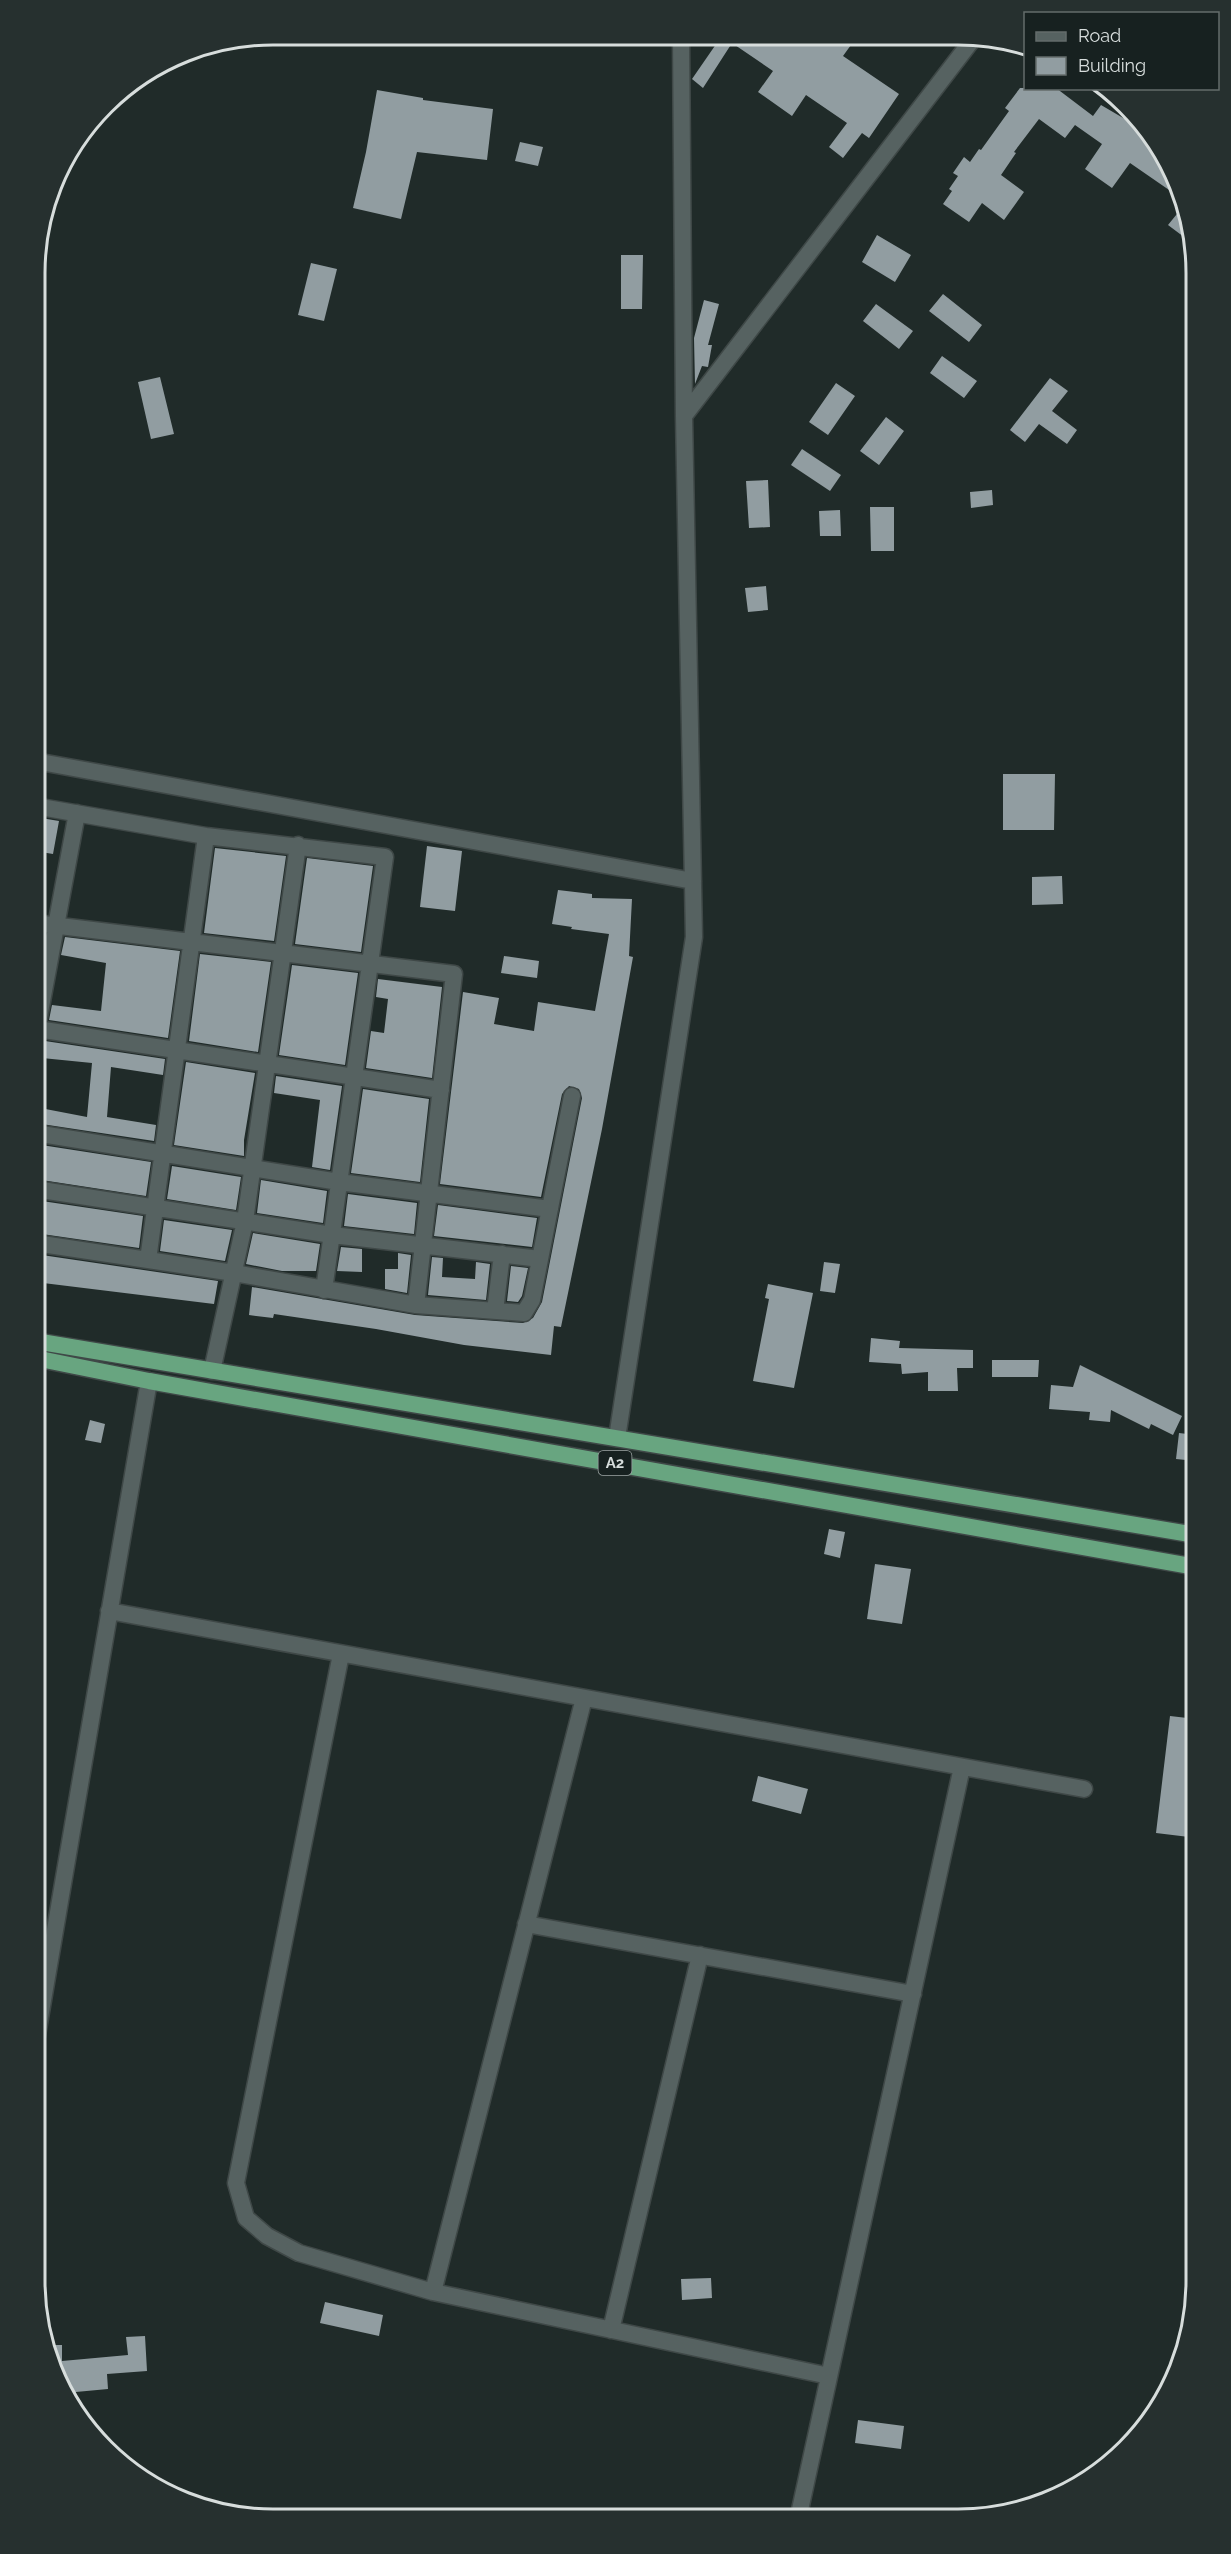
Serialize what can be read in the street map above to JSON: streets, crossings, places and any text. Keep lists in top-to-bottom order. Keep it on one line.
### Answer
{"streets":{"highway":["A2"]},"legend":["Road","Building"]}
